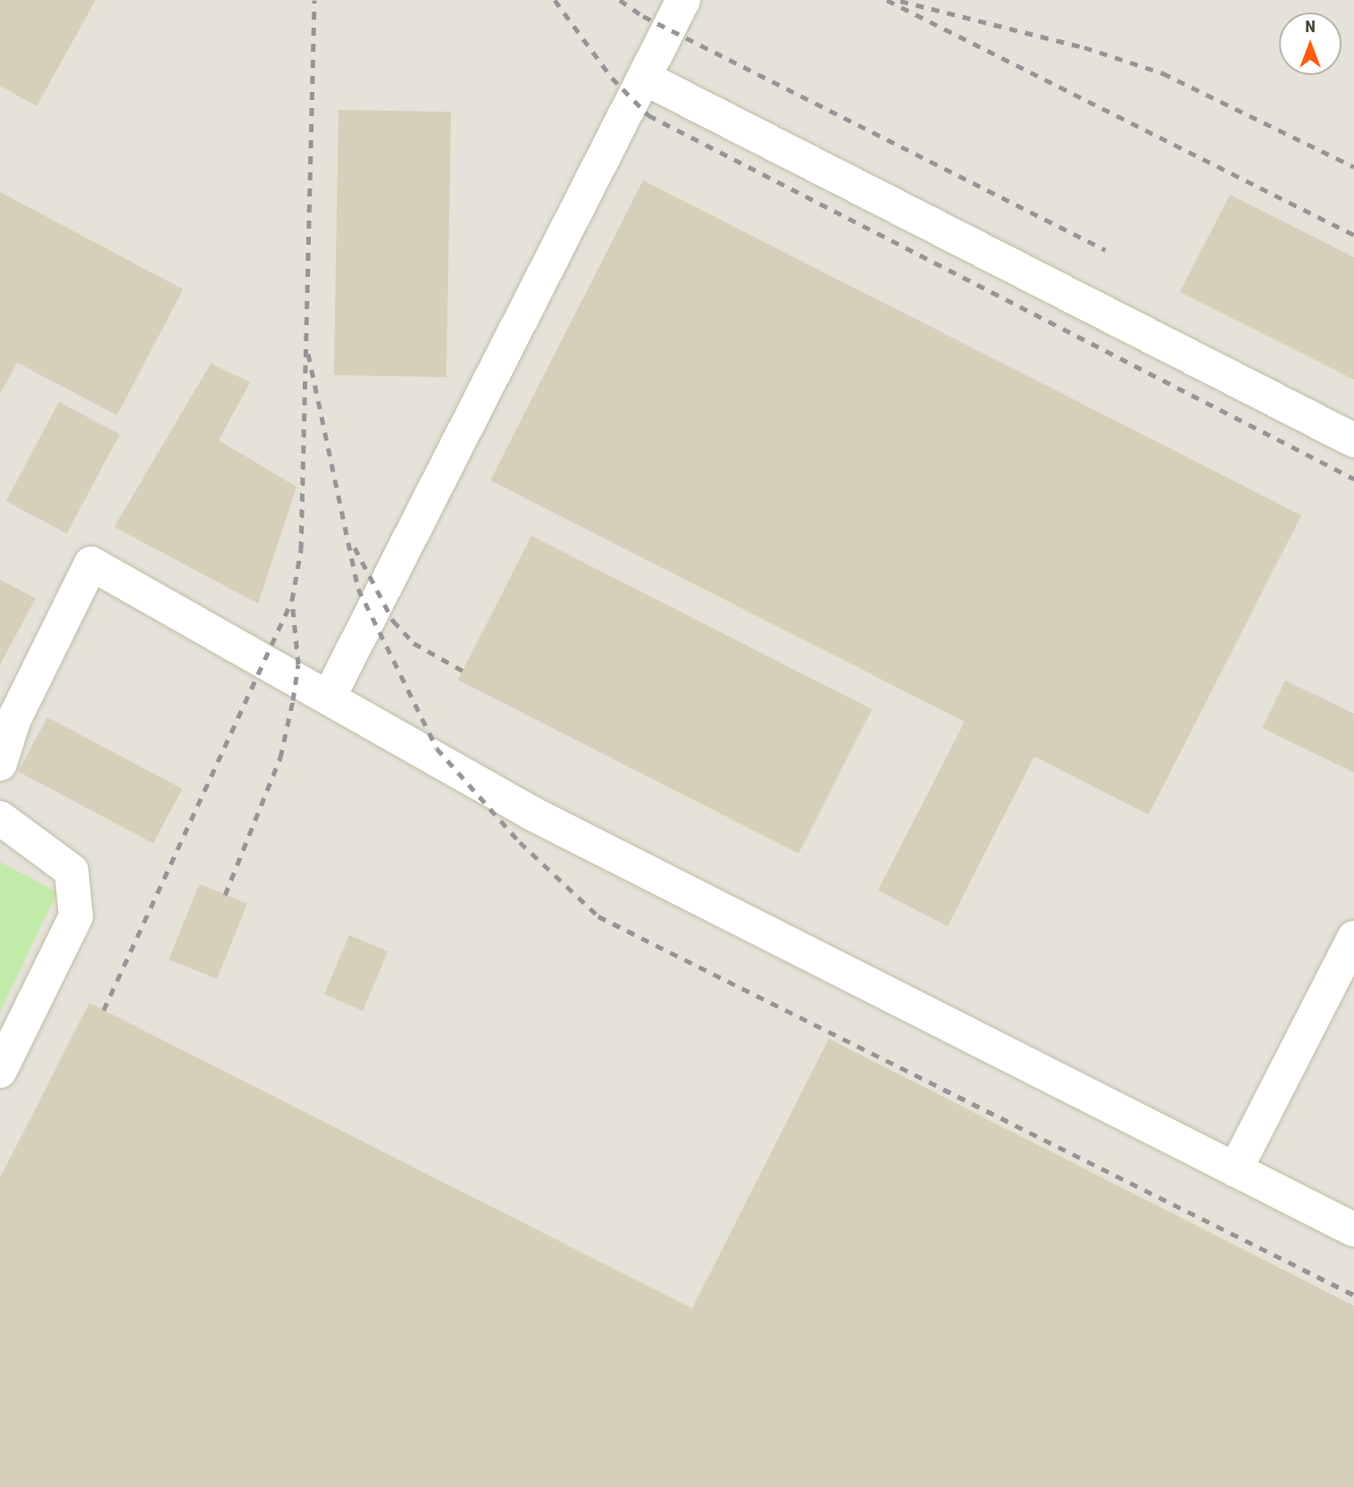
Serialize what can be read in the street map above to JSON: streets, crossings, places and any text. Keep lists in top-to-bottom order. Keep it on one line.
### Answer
{"north":"top"}
